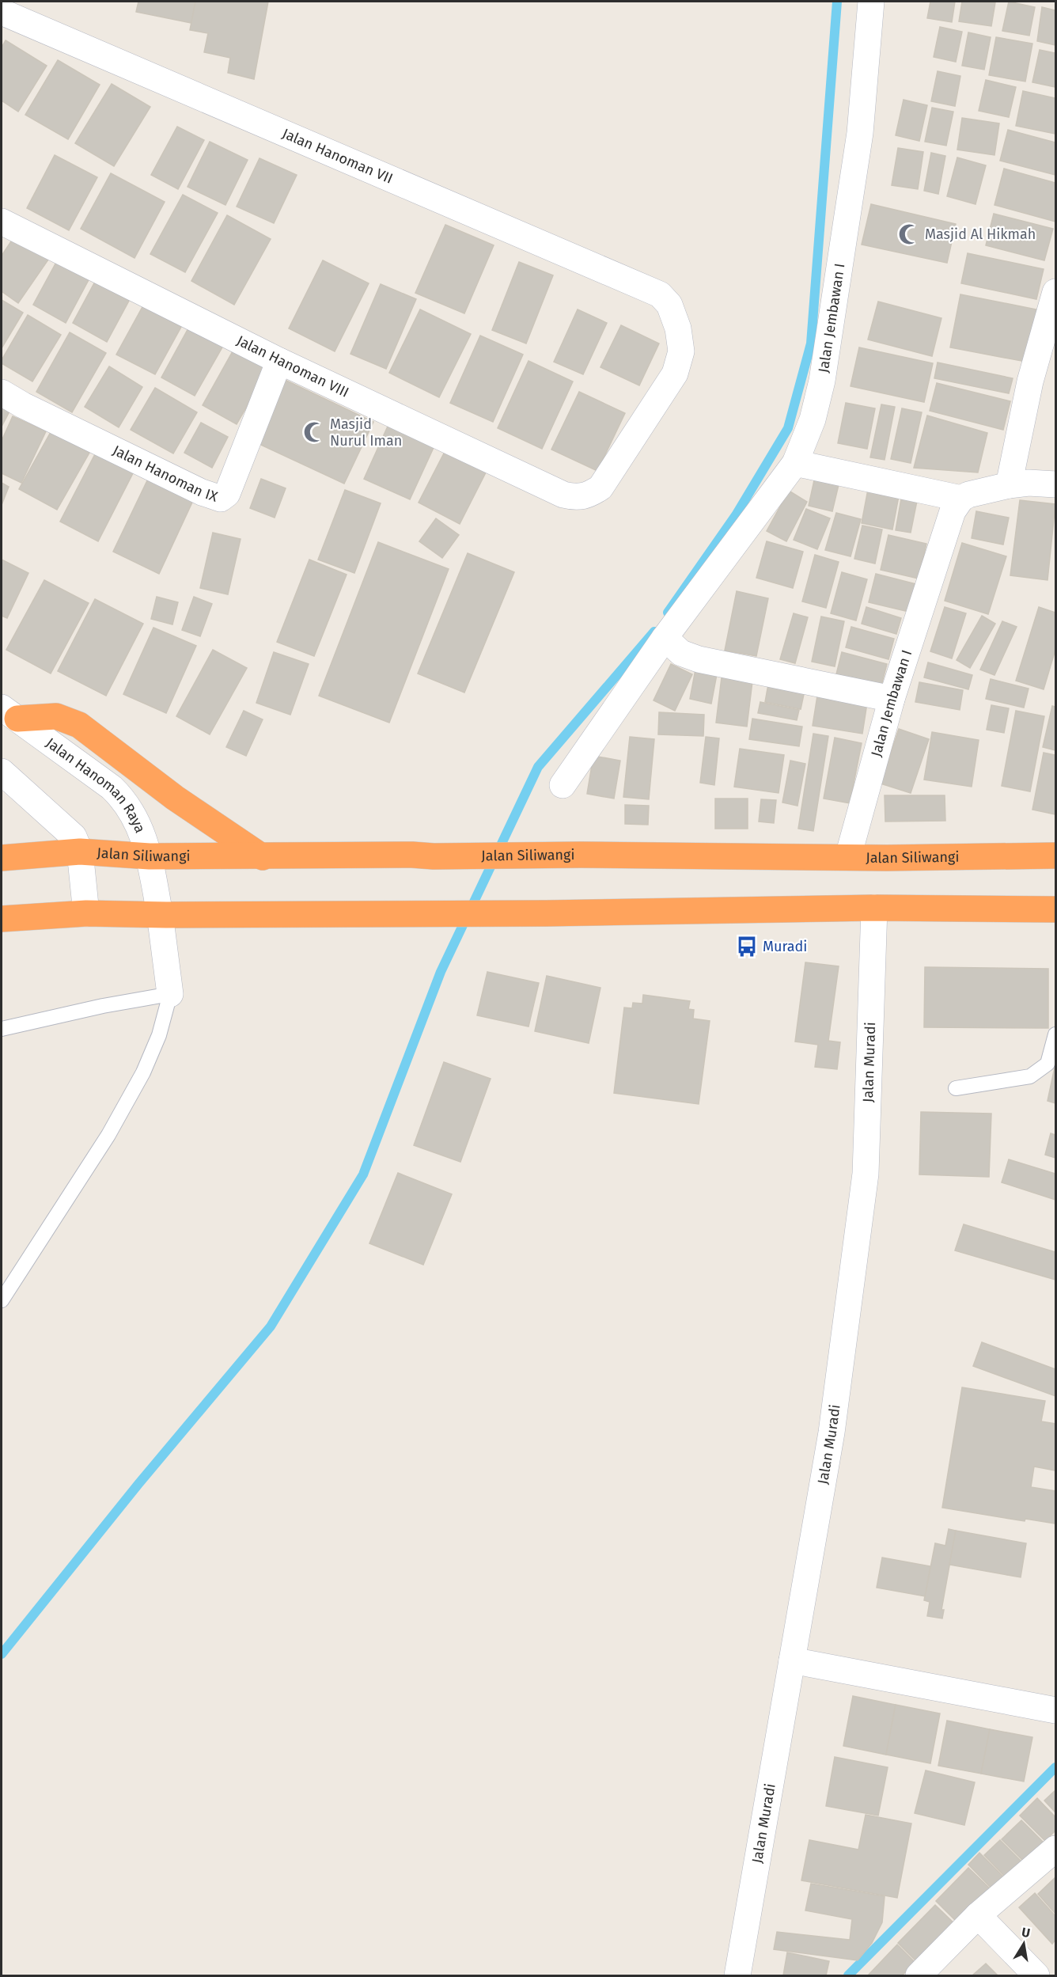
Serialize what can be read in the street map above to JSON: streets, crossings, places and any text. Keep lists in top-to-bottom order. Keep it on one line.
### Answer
{"streets":{"highway":["Jalan Siliwangi"],"street":["Jalan Hanoman VII","Jalan Jembawan I","Jalan Hanoman VIII","Jalan Hanoman IX","Jalan Hanoman Raya","Jalan Muradi"]},"crossings":[["Jalan Hanoman VII","Jalan Hanoman VIII"],["Jalan Jembawan I","Jalan Siliwangi"],["Jalan Hanoman VIII","Jalan Hanoman IX"],["Jalan Hanoman Raya","Jalan Siliwangi"]],"places":{"mosque":["Masjid Al Hikmah","Masjid Nurul Iman"],"bus stop":["Muradi"]},"north":"top"}
